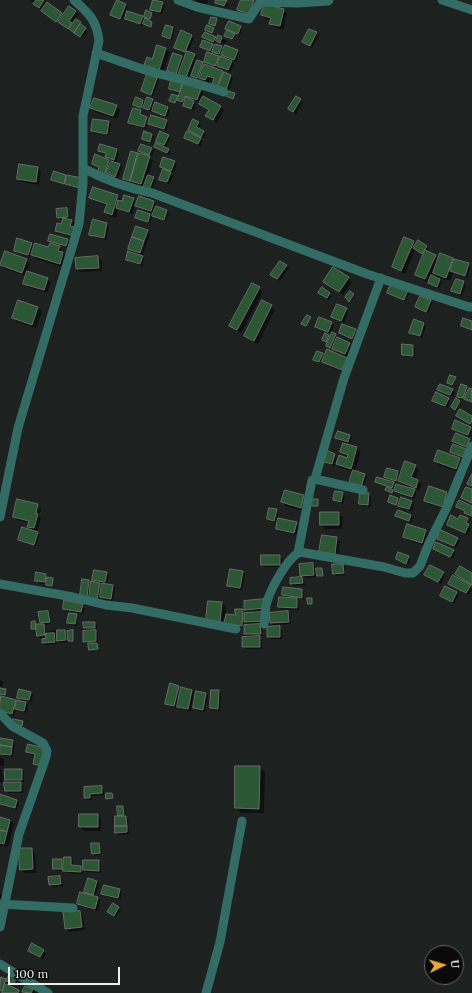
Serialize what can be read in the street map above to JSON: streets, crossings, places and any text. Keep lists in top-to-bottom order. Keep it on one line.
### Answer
{"scale_bar":"100 m","north":"right"}
